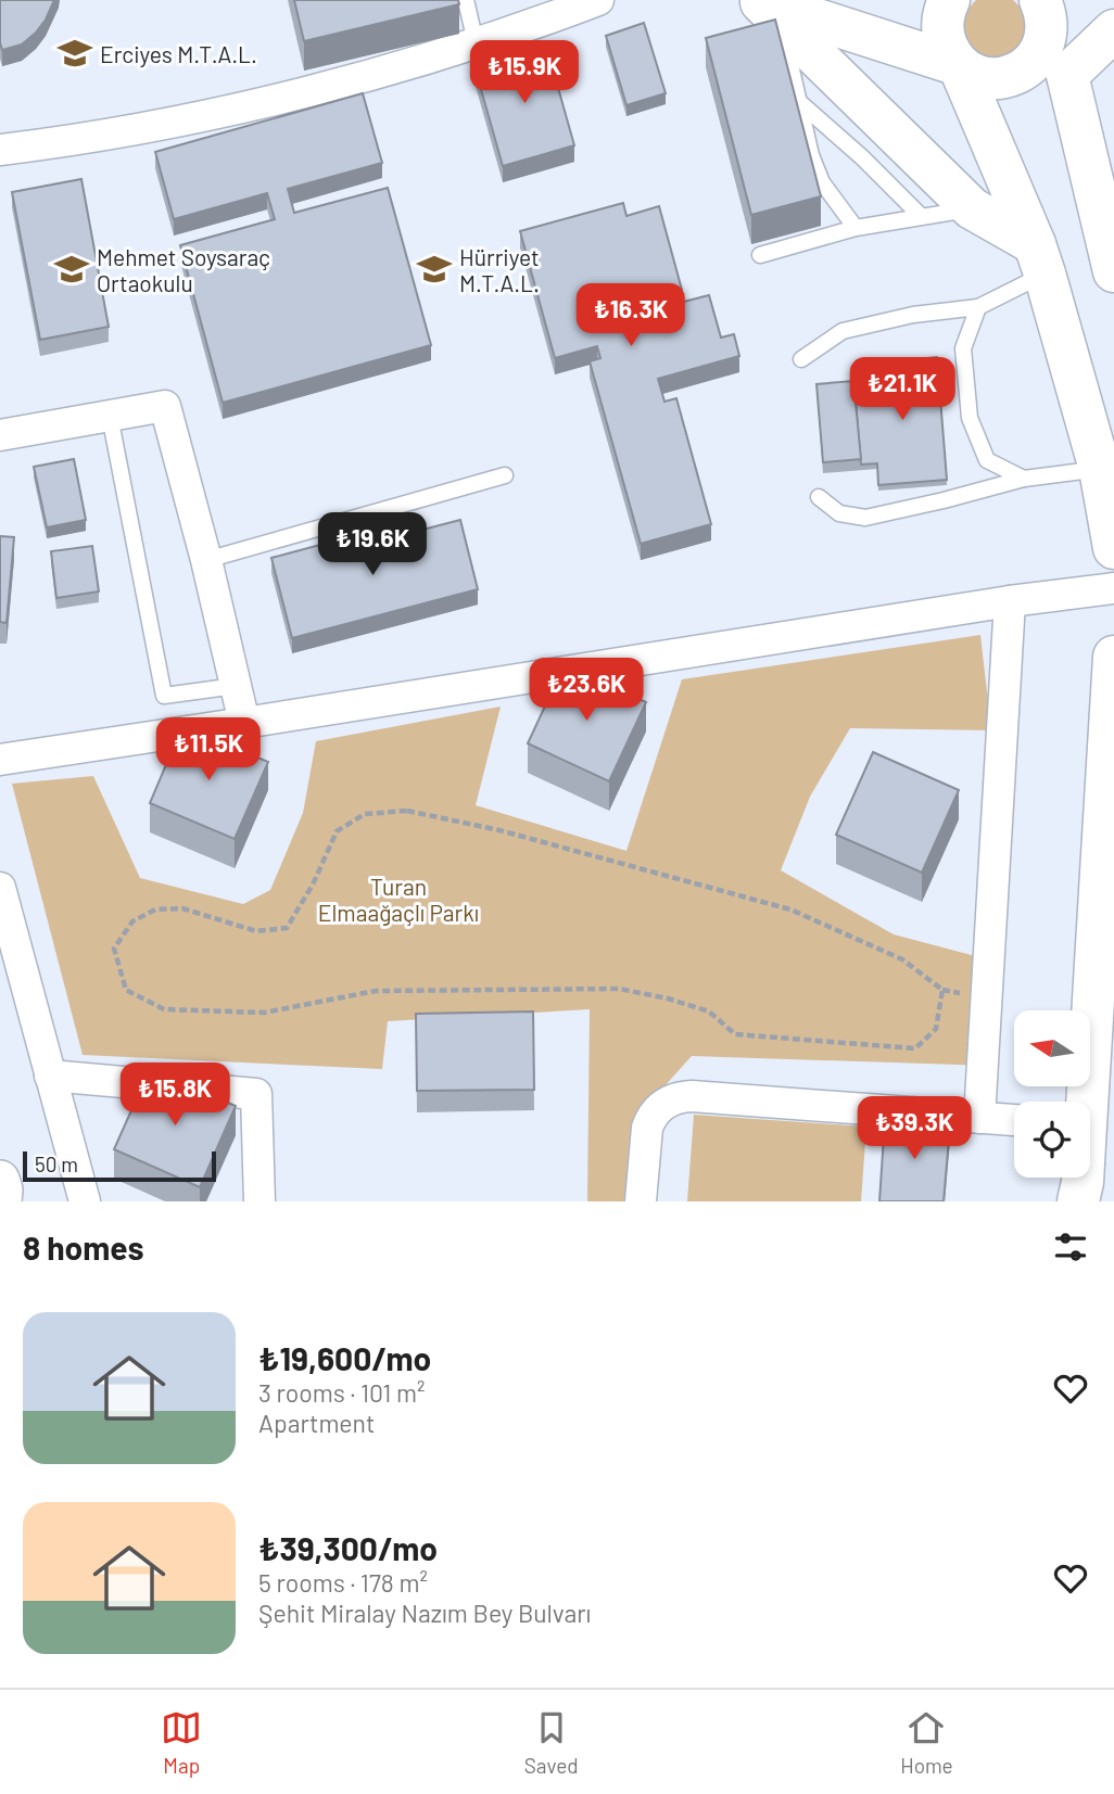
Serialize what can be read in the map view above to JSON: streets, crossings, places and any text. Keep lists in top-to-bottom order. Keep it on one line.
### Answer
{"parks":["Turan Elmaağaçlı Parkı"],"places":{"school or university":["Erciyes M.T.A.L.","Mehmet Soysaraç Ortaokulu","Hürriyet M.T.A.L."]},"scale_bar":"50 m","north":"left","page":{"price":["₺15.9K","₺16.3K","₺21.1K","₺19.6K","₺23.6K","₺11.5K","₺15.8K","₺39.3K"],"scale":"50 m","heading":"8 homes","list":[{"name":"₺19,600/mo","note":"3 rooms · 101 m² · Apartment"},{"name":"₺39,300/mo","note":"5 rooms · 178 m² · Şehit Miralay Nazım Bey Bulvarı"}],"tabs":["Map","Saved","Home"]}}
